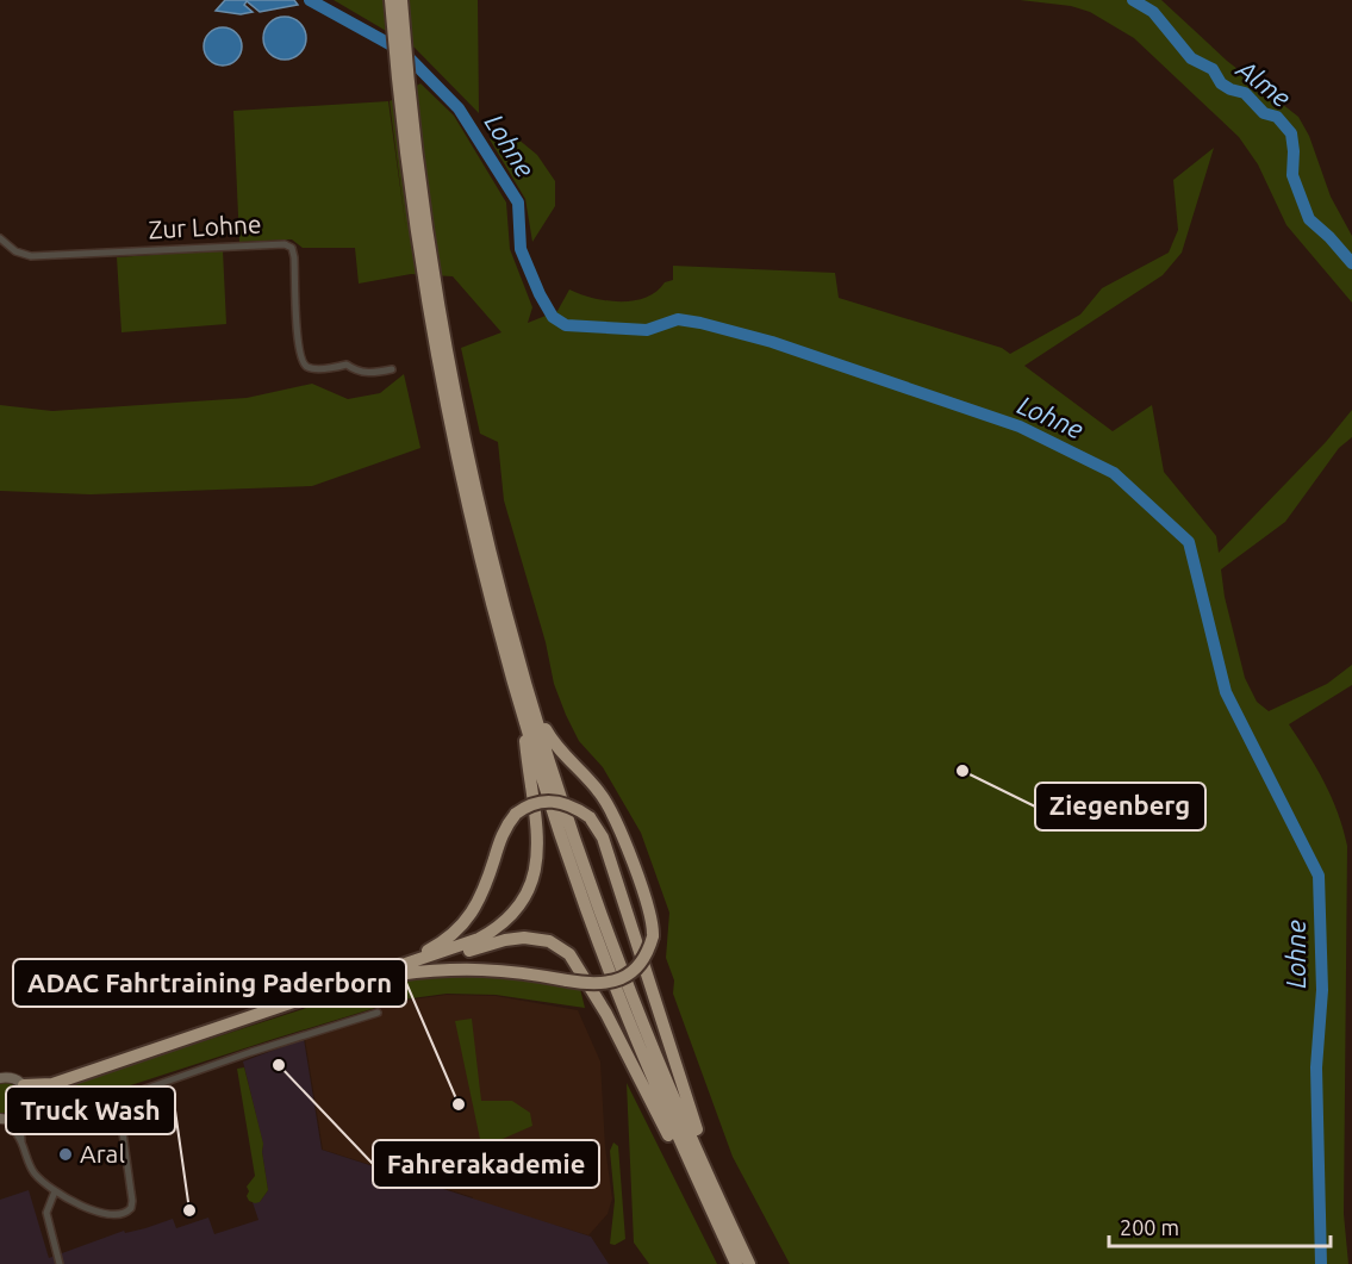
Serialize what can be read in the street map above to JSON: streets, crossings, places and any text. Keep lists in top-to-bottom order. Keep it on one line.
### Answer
{"streets":{"street":["Zur Lohne"]},"water":["Alme","Lohne"],"places":["Ziegenberg","Fahrerakademie","ADAC Fahrtraining Paderborn","Aral","Truck Wash"],"scale_bar":"200 m"}
